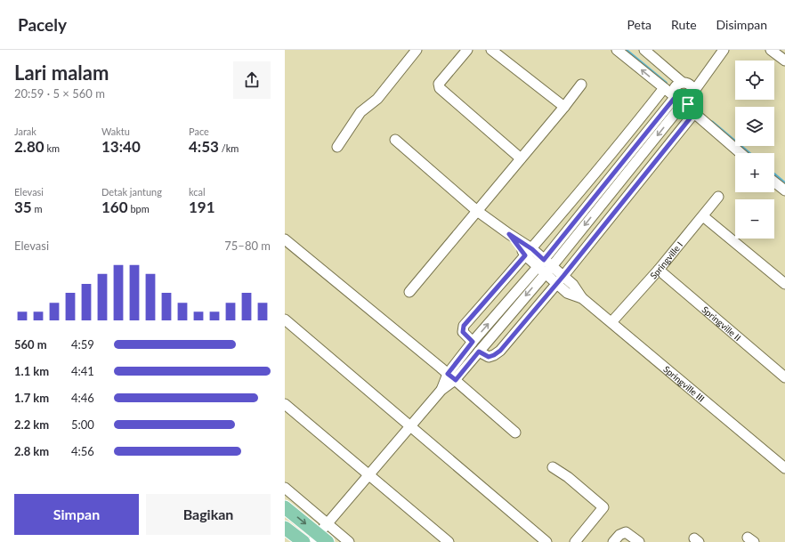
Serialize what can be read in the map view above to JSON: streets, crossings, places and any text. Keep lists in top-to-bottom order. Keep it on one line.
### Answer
{"streets":{"street":["Springville I","Springville II","Springville III"]},"crossings":[["Springville I","Springville II"],["Springville I","Springville III"]],"page":{"header":"Pacely","nav":["Peta","Rute","Disimpan"],"heading":["Lari malam","20:59 · 5 × 560 m"],"map_buttons":["+","−"],"stats":[["Jarak","2.80 km"],["Waktu","13:40"],["Pace","4:53 /km"],["Elevasi","35 m"],["Detak jantung","160 bpm"],["kcal","191"]],"chart":["Elevasi","75–80 m"],"list":[{"name":"560 m","note":"4:59"},{"name":"1.1 km","note":"4:41"},{"name":"1.7 km","note":"4:46"},{"name":"2.2 km","note":"5:00"},{"name":"2.8 km","note":"4:56"}],"buttons":["Simpan","Bagikan"]}}
